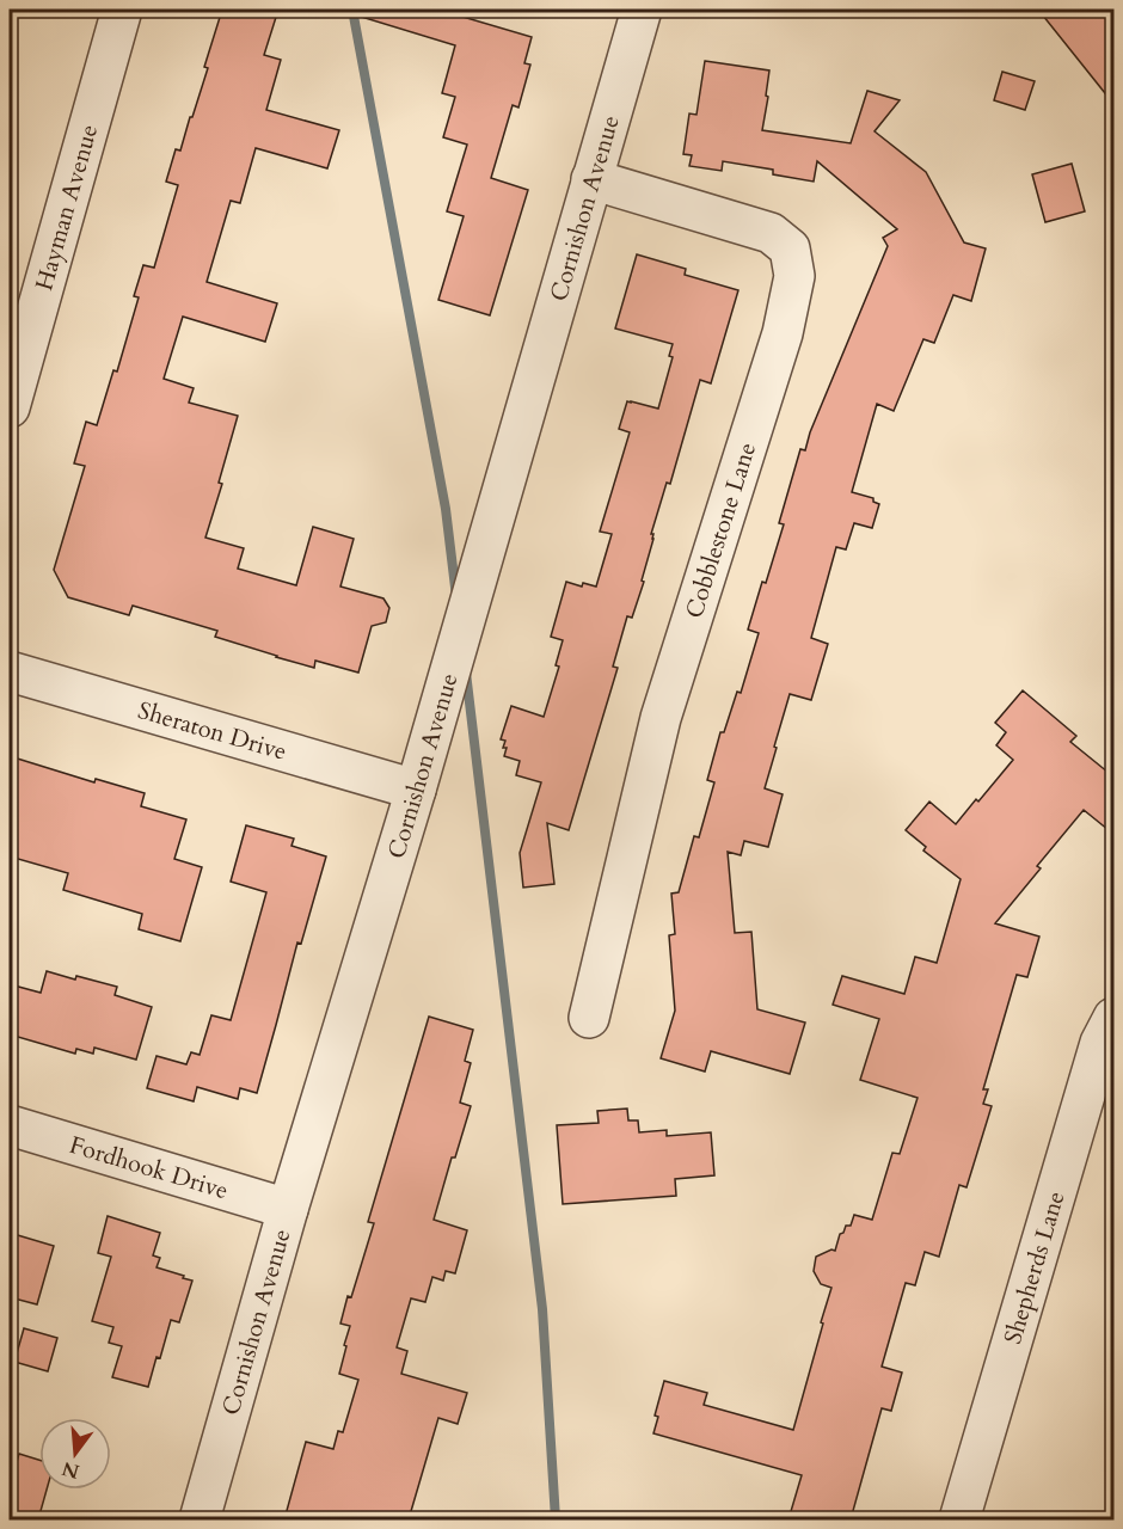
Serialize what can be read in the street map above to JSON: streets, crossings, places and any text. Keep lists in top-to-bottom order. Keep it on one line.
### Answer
{"streets":{"street":["Hayman Avenue","Cornishon Avenue","Cobblestone Lane","Sheraton Drive","Fordhook Drive","Shepherds Lane"]},"crossings":[["Cornishon Avenue","Cobblestone Lane"],["Cornishon Avenue","Sheraton Drive"],["Cornishon Avenue","Fordhook Drive"]],"north":"bottom"}
